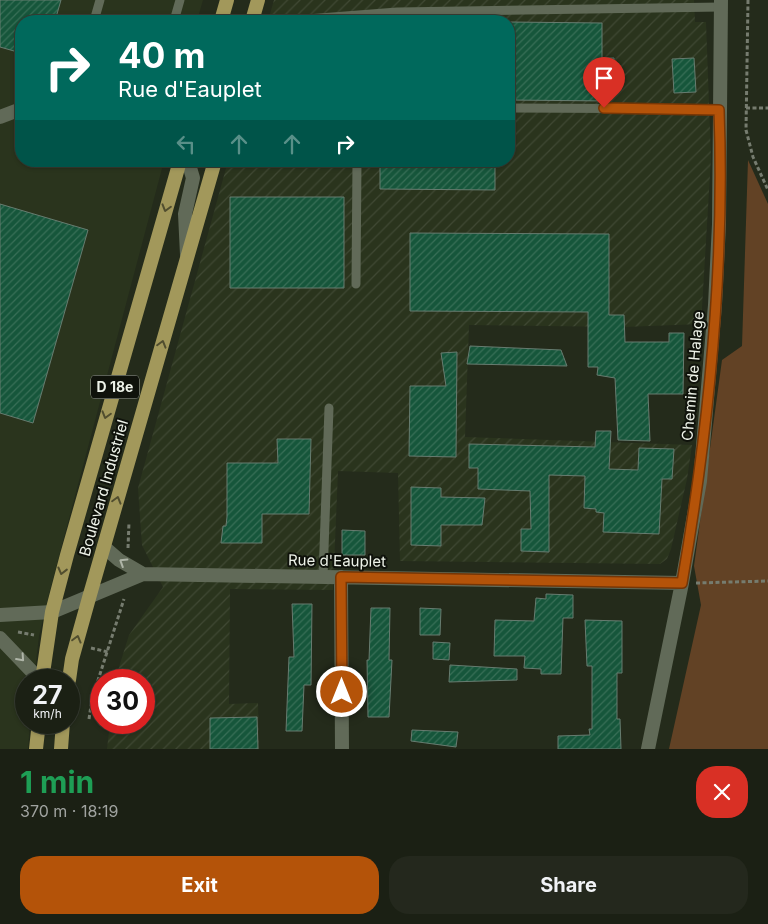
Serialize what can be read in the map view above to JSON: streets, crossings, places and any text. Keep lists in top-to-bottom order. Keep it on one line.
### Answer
{"streets":{"main road":["D 18e","Boulevard Industriel"],"street":["Chemin de Halage","Rue d'Eauplet"]},"crossings":[["Chemin de Halage","Rue d'Eauplet"],["Boulevard Industriel","Rue d'Eauplet"]],"page":{"turn":["40 m","Rue d'Eauplet"],"speed":"27 km/h","limit":"30","heading":["1 min","370 m · 18:19"],"buttons":["Exit","Share"]}}
